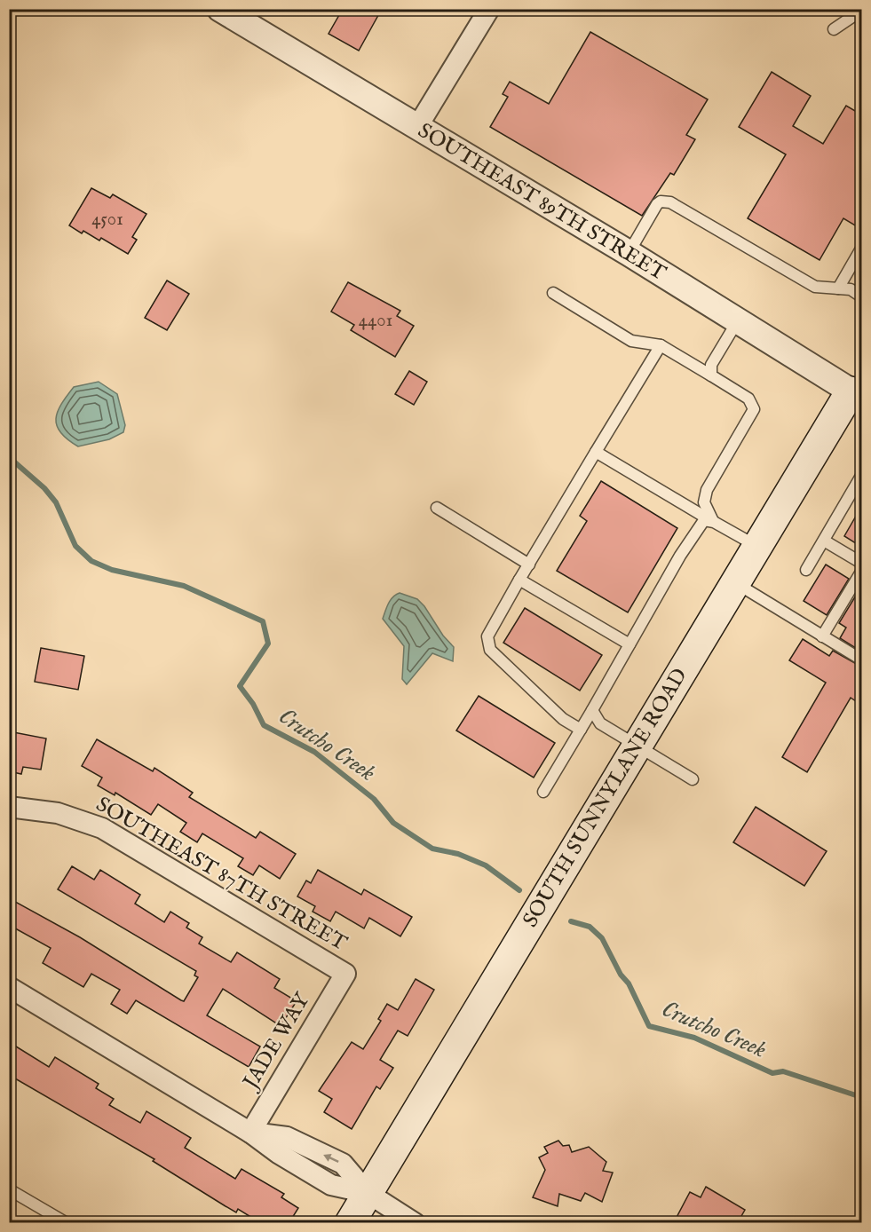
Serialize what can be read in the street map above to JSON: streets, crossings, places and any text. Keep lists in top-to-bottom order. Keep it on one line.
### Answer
{"streets":{"main road":["SOUTH SUNNYLANE ROAD"],"street":["SOUTHEAST 89TH STREET","SOUTHEAST 87TH STREET","JADE WAY"]},"crossings":[["SOUTHEAST 89TH STREET","SOUTH SUNNYLANE ROAD"],["SOUTHEAST 87TH STREET","JADE WAY"]],"water":["Crutcho Creek"],"house_numbers":["4501","4401"]}
